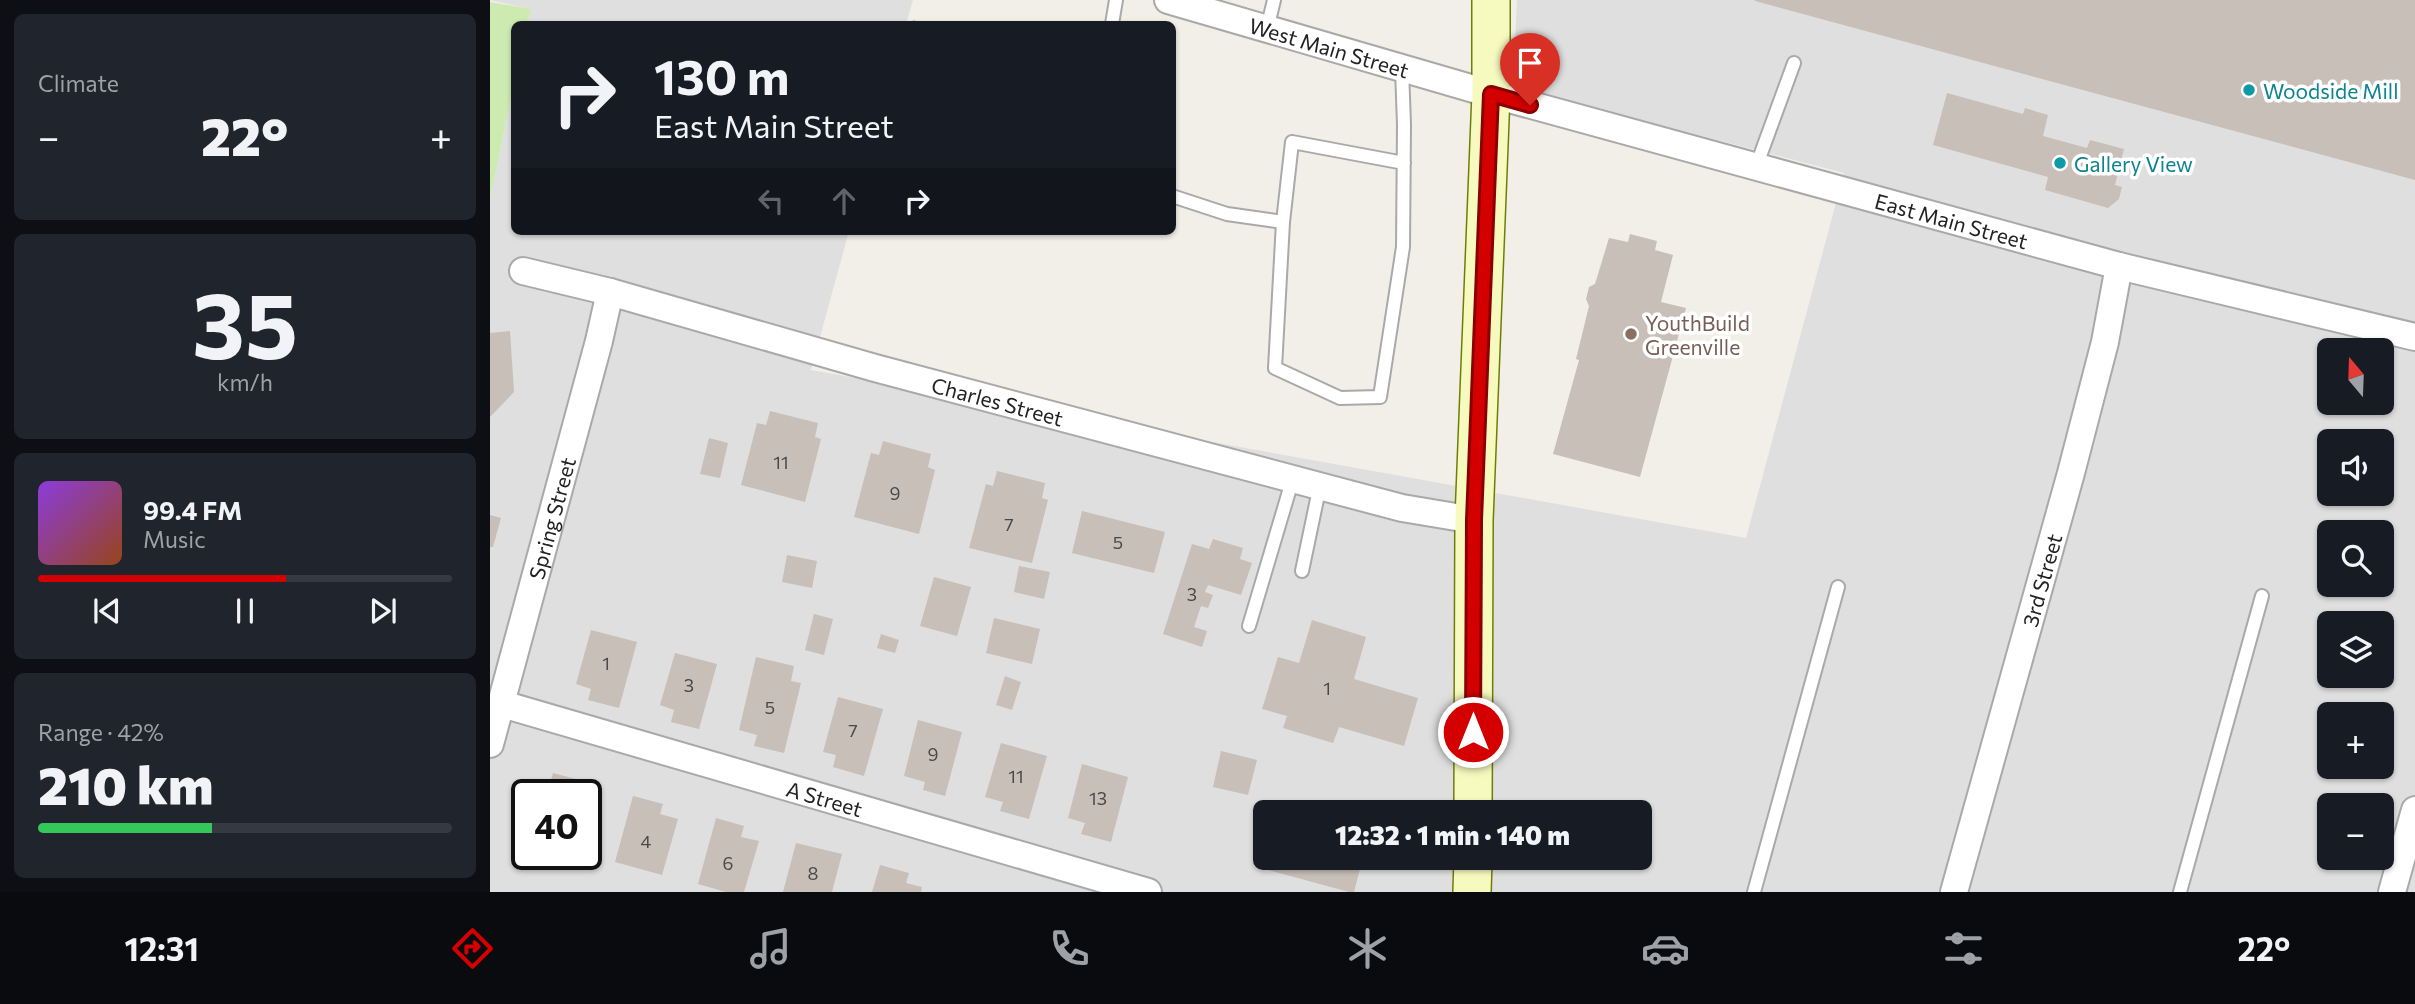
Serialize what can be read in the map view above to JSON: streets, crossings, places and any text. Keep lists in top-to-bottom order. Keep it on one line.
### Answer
{"streets":{"street":["West Main Street","East Main Street","Charles Street","Spring Street","3rd Street","A Street"]},"crossings":[["West Main Street","East Main Street"],["East Main Street","3rd Street"],["Charles Street","Spring Street"],["Spring Street","A Street"]],"places":["Woodside Mill","Gallery View","YouthBuild Greenville"],"house_numbers":["11","9","7","5","3","1","3","1","5","7","9","11","13","4","6","8"],"north":"top","page":{"tile":["Climate",["35","km/h"],["Range · 42%","210 km"]],"turn":["130 m","East Main Street"],"heat":["−","22°","+"],"map_buttons":["+","−"],"song":["99.4 FM","Music"],"limit":"40","trip":"12:32 · 1 min · 140 m","tabs":["12:31","22°"]}}
